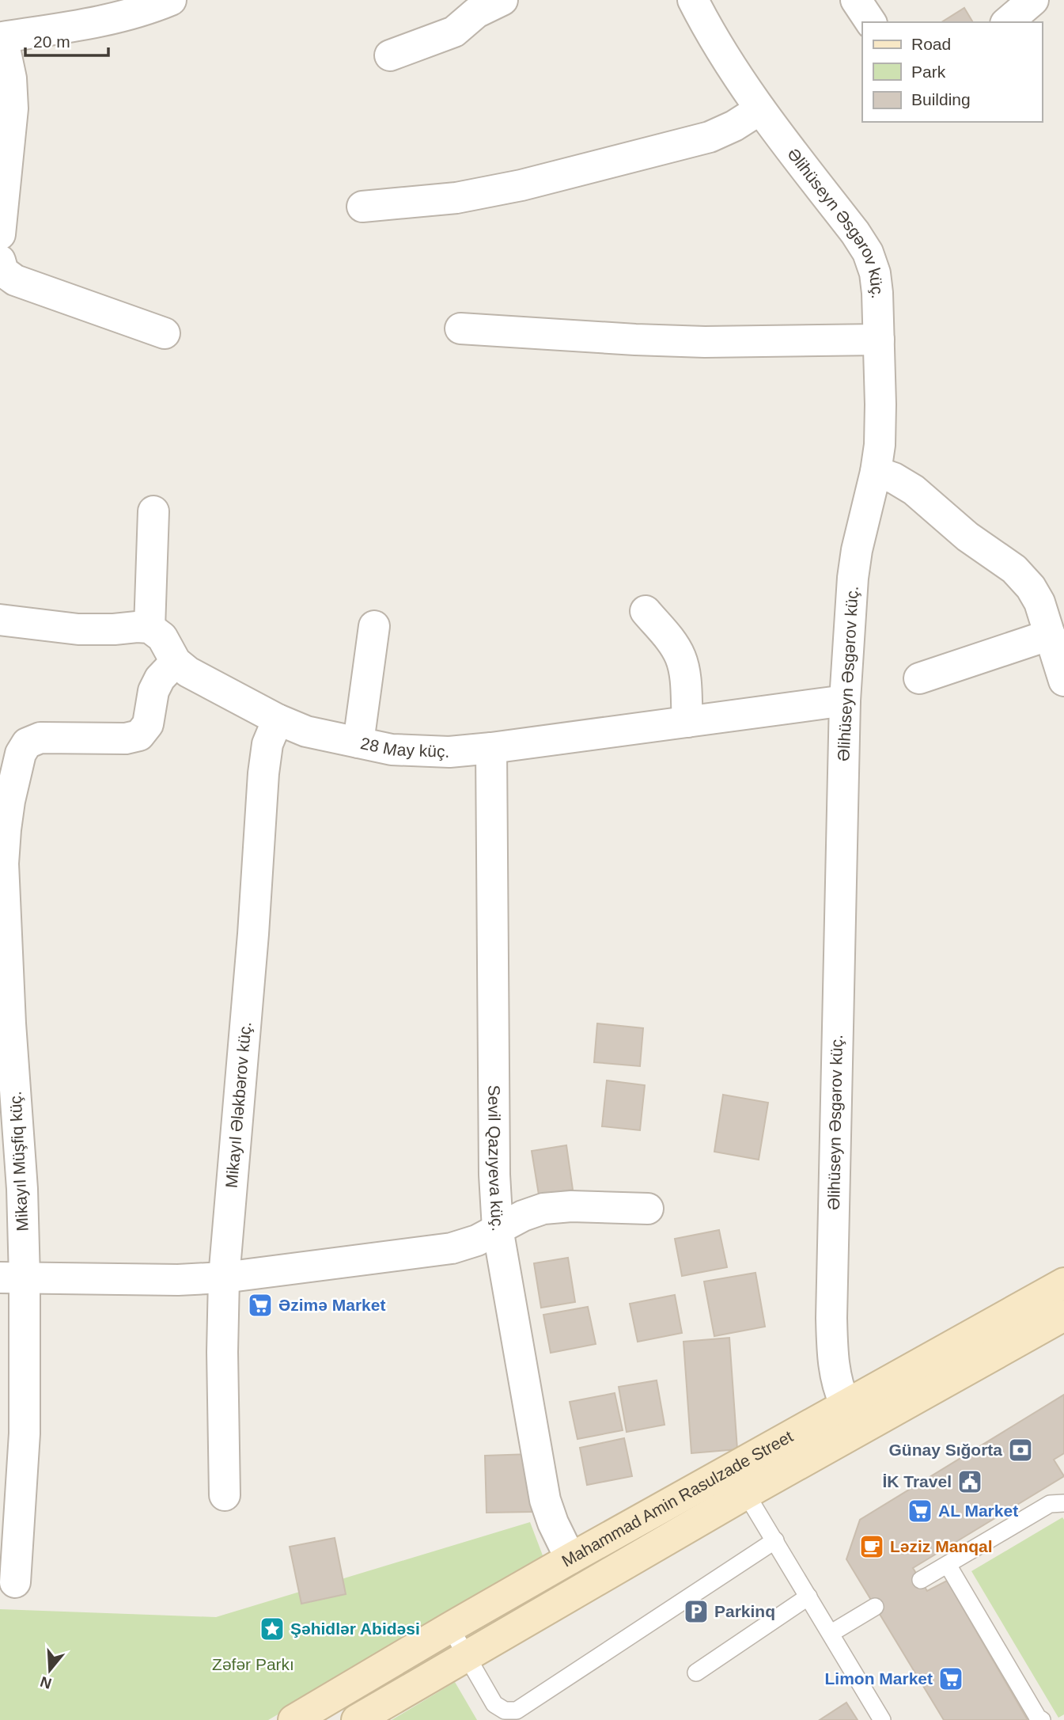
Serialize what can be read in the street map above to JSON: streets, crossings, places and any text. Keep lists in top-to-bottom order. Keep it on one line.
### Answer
{"streets":{"main road":["Mahammad Amin Rasulzade Street"],"street":["Əlihüseyn Əsgərov küç.","28 May küç.","Mikayıl Ələkbərov küç.","Sevil Qazıyeva küç.","Mikayıl Müşfiq küç."]},"crossings":[["Əlihüseyn Əsgərov küç.","28 May küç."],["Əlihüseyn Əsgərov küç.","Mahammad Amin Rasulzade Street"],["28 May küç.","Mikayıl Ələkbərov küç."],["28 May küç.","Sevil Qazıyeva küç."],["28 May küç.","Mikayıl Müşfiq küç."],["Sevil Qazıyeva küç.","Mahammad Amin Rasulzade Street"]],"parks":["Zəfər Parkı"],"places":{"supermarket":["Əzimə Market","AL Market","Limon Market"],"bank":["Günay Sığorta"],"public building":["İK Travel"],"cafe":["Ləziz Manqal"],"parking":["Parkinq"],"place":["Şəhidlər Abidəsi"]},"legend":["Road","Park","Building"],"scale_bar":"20 m","north":"bottom"}
